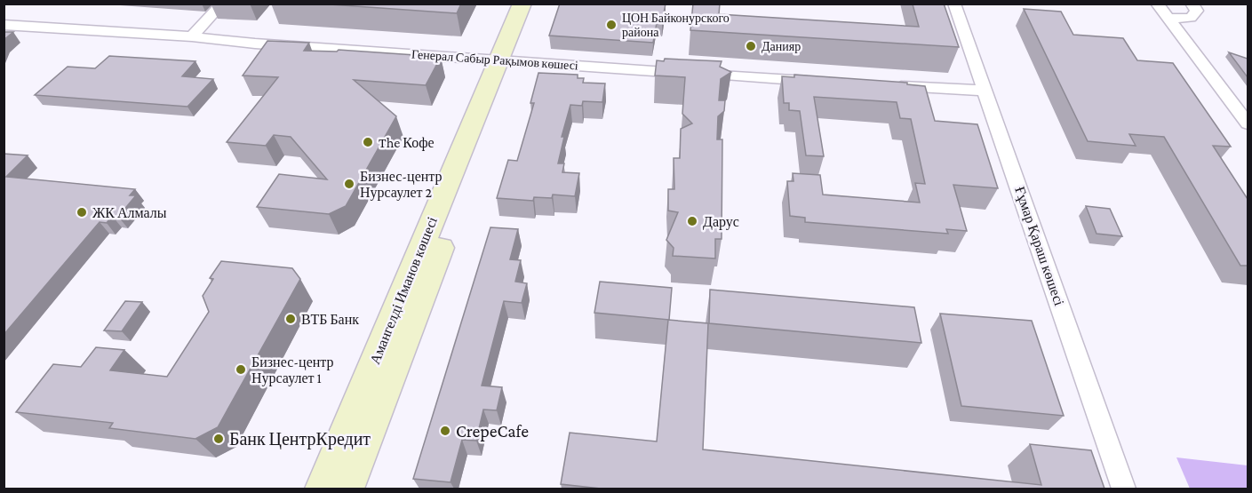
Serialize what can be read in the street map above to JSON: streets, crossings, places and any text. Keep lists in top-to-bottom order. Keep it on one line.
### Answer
{"streets":{"main road":["Амангелді Иманов көшесі"],"street":["Генерал Сабыр Рақымов көшесі","Ғұмар Қараш көшесі"]},"crossings":[["Генерал Сабыр Рақымов көшесі","Амангелді Иманов көшесі"]],"places":["ЦОН Байконурского района","Данияр","The Кофе","Бизнес-центр Нурсаулет 2","ЖК Алмалы","Дарус","ВТБ Банк","Бизнес-центр Нурсаулет 1","CrepeCafe","Банк ЦентрКредит"]}
